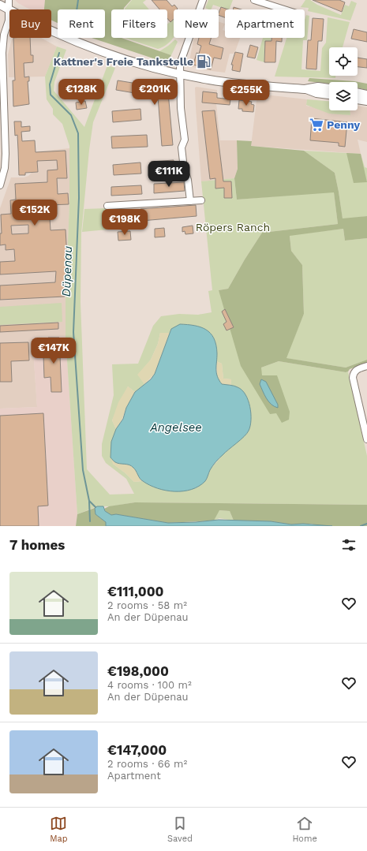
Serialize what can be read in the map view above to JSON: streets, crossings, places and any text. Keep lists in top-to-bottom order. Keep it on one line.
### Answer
{"water":["Düpenau","Angelsee"],"parks":["Röpers Ranch"],"places":{"fuel station":["Kattner's Freie Tankstelle"],"supermarket":["Penny"]},"page":{"chip":["Buy","Rent","Filters","New","Apartment"],"price":["€128K","€201K","€255K","€111K","€152K","€198K","€147K"],"heading":"7 homes","list":[{"name":"€111,000","note":"2 rooms · 58 m² · An der Düpenau"},{"name":"€198,000","note":"4 rooms · 100 m² · An der Düpenau"},{"name":"€147,000","note":"2 rooms · 66 m² · Apartment"}],"tabs":["Map","Saved","Home"]}}
